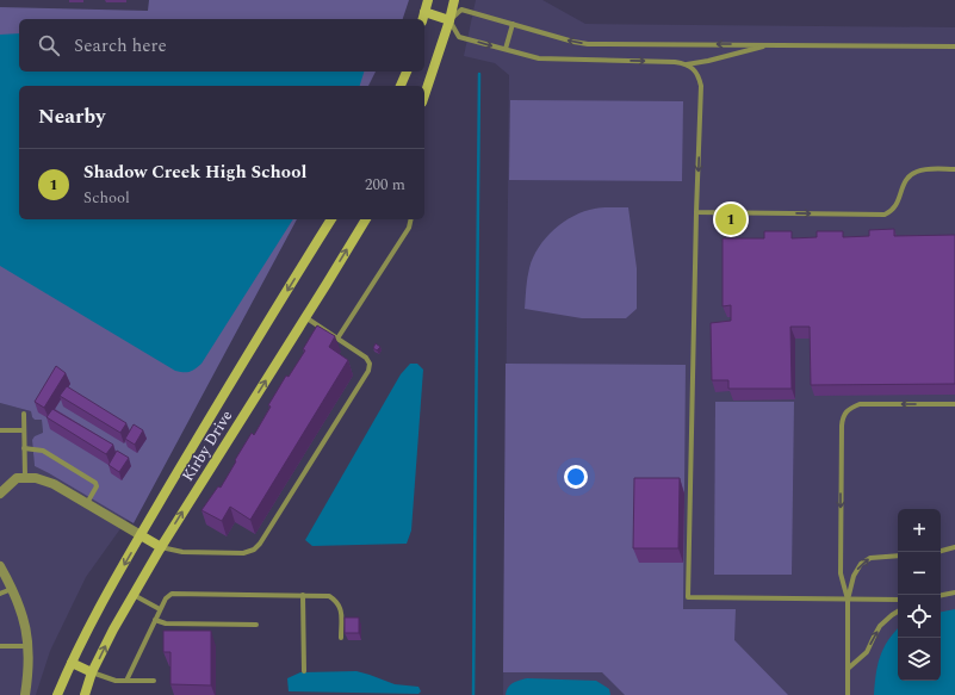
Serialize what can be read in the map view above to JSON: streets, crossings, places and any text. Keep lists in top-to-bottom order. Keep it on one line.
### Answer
{"streets":{"main road":["Kirby Drive"]},"page":{"search":"Search here","heading":"Nearby","list":[{"mark":"1","name":"Shadow Creek High School","note":"School","value":"200 m"}],"pins":"1","map_buttons":["+","−"]}}
